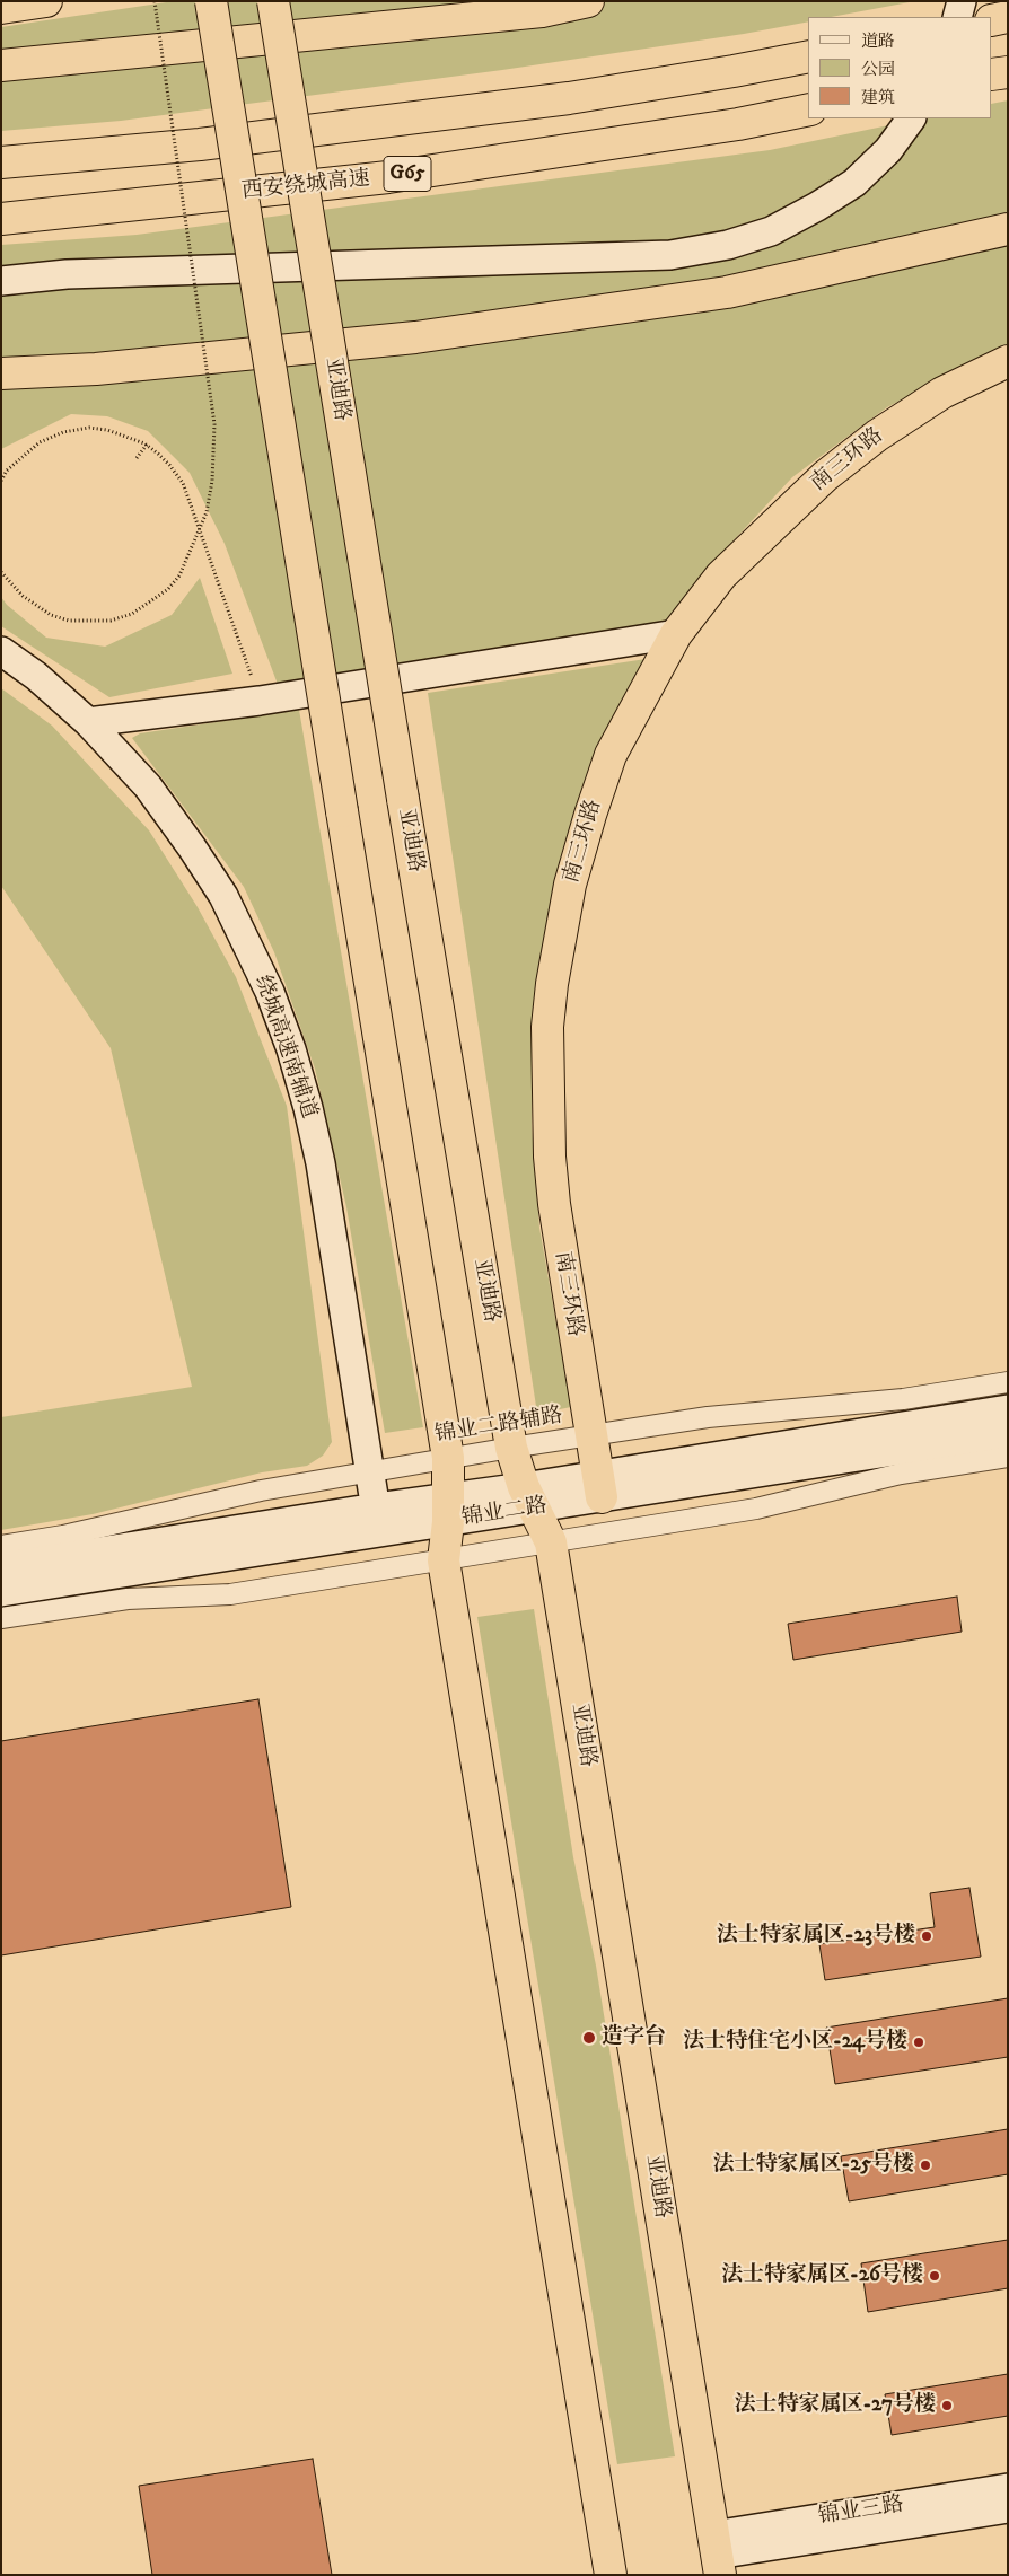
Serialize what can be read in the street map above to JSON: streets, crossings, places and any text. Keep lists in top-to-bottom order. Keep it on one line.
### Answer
{"streets":{"highway":["G65","西安绕城高速","亚迪路","南三环路"],"main road":["绕城高速南辅道","锦业二路","锦业三路"],"street":["锦业二路辅路"]},"crossings":[["亚迪路","锦业二路辅路"],["亚迪路","锦业二路"],["亚迪路","锦业三路"],["南三环路","锦业二路辅路"],["南三环路","锦业二路"],["绕城高速南辅道","锦业二路辅路"],["绕城高速南辅道","锦业二路"]],"places":["法士特家属区-23号楼","造字台","法士特住宅小区-24号楼","法士特家属区-25号楼","法士特家属区-26号楼","法士特家属区-27号楼"],"legend":["道路","公园","建筑"]}
